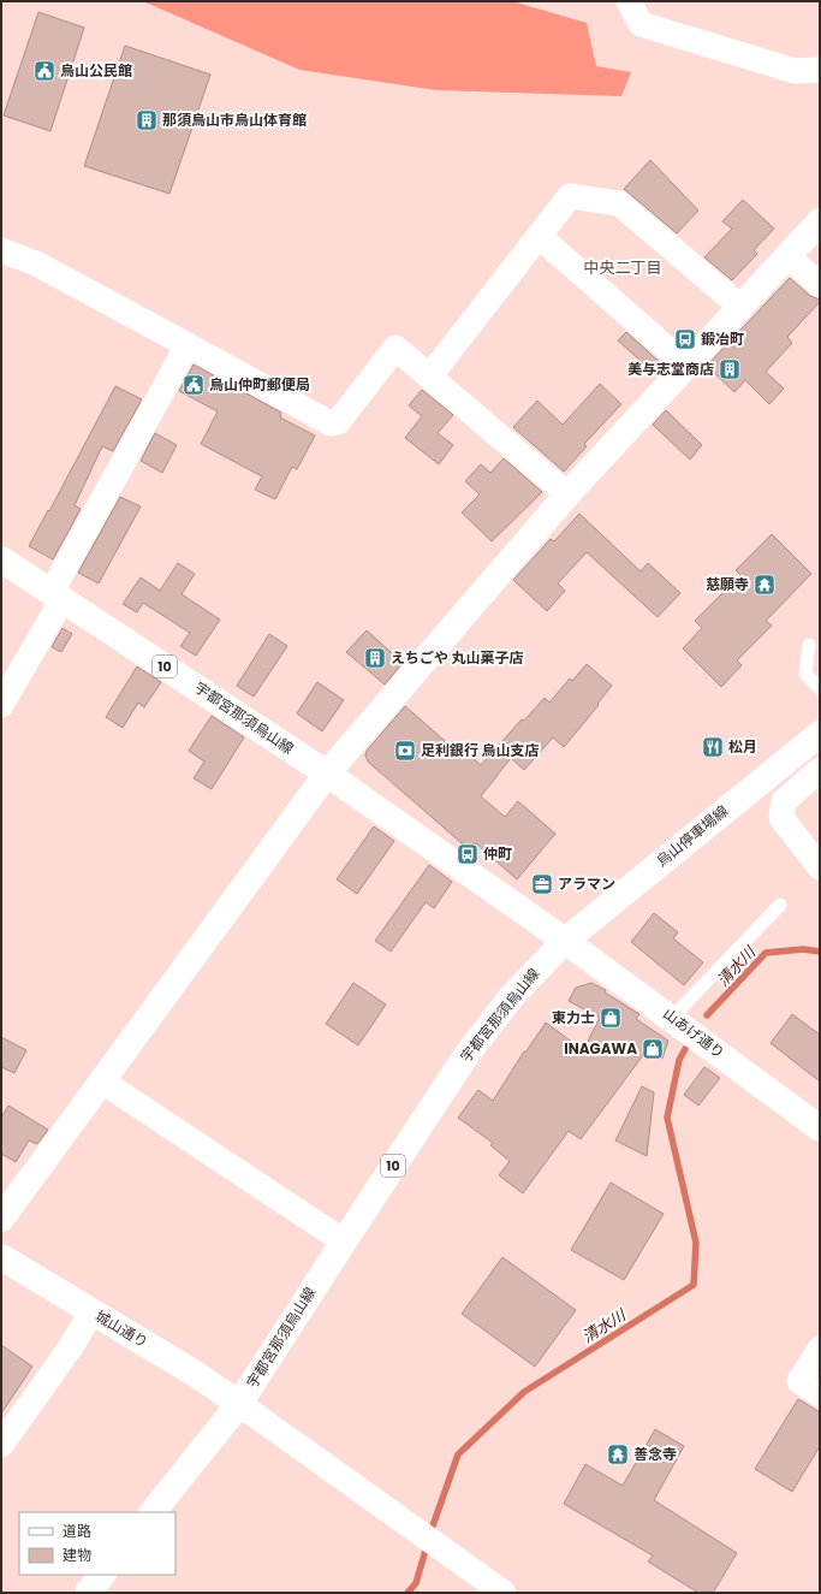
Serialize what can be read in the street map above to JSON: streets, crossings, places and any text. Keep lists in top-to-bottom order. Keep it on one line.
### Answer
{"streets":{"main road":["10","宇都宮那須烏山線","烏山停車場線","山あげ通り","城山通り"]},"crossings":[["宇都宮那須烏山線","烏山停車場線"],["宇都宮那須烏山線","山あげ通り"],["宇都宮那須烏山線","城山通り"],["烏山停車場線","山あげ通り"]],"districts":["中央二丁目"],"water":["清水川"],"places":{"public building":["烏山公民館","烏山仲町郵便局"],"building":["那須烏山市烏山体育館","美与志堂商店","えちごや 丸山菓子店"],"bus stop":["鍛冶町","仲町"],"temple":["慈願寺","善念寺"],"restaurant":["松月"],"bank":["足利銀行 烏山支店"],"office":["アラマン"],"shop":["東力士","INAGAWA"]},"legend":["道路","建物"]}
